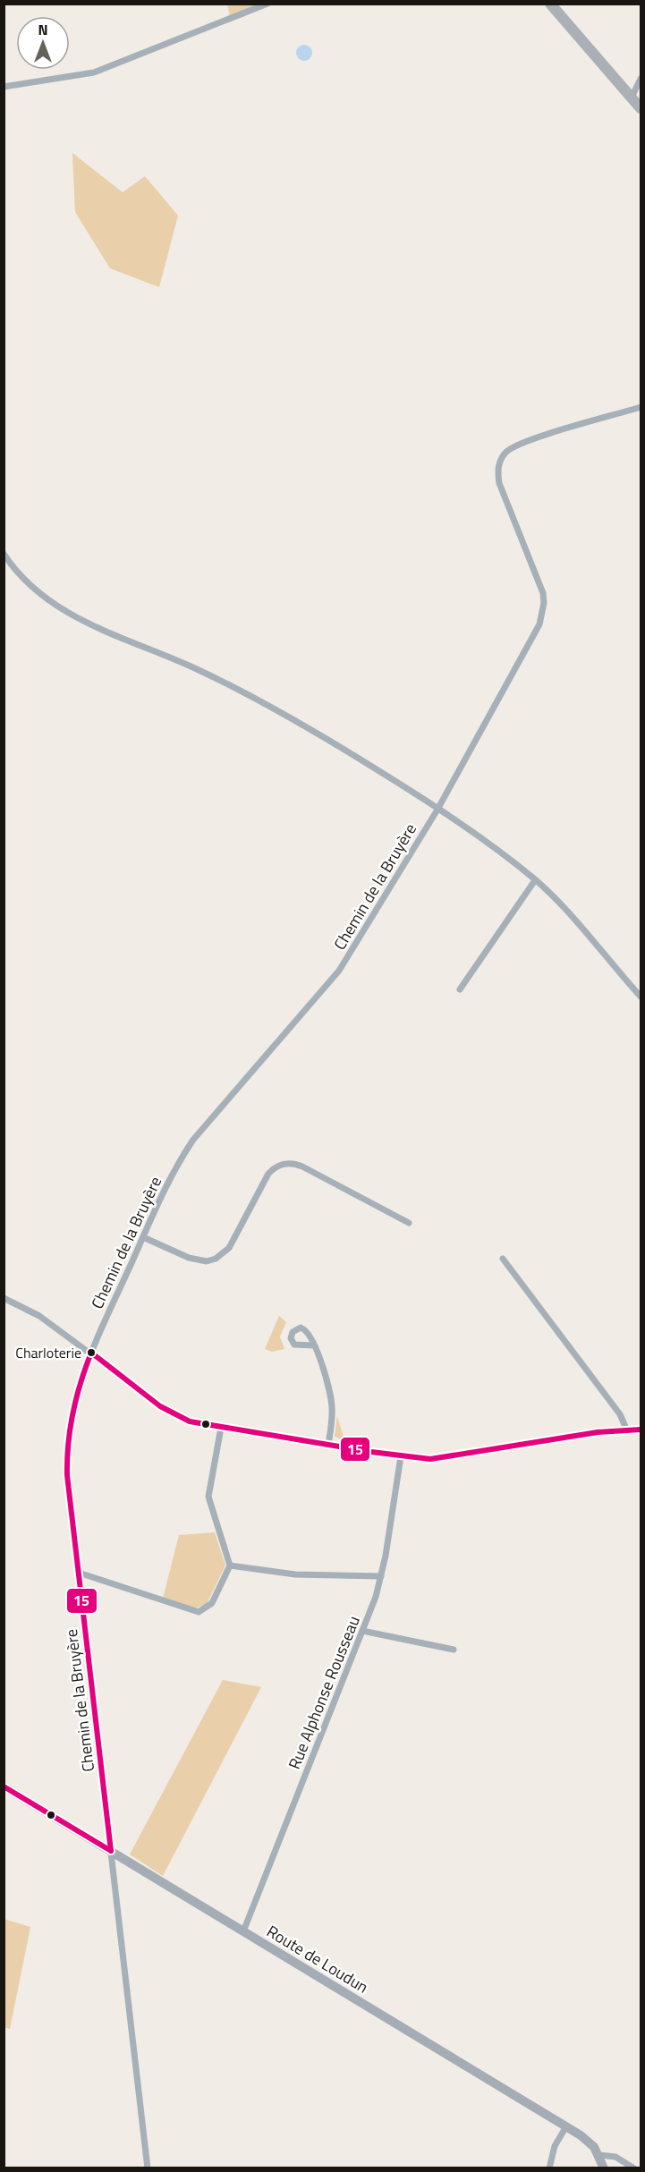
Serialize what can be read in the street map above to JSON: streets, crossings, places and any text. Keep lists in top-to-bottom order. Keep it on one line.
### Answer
{"streets":{"main road":["Route de Loudun"],"street":["Chemin de la Bruyère","Rue Alphonse Rousseau"]},"crossings":[["Chemin de la Bruyère","Route de Loudun"],["Rue Alphonse Rousseau","Route de Loudun"]],"places":["Charloterie"],"lines":["transit line 15"],"north":"top"}
